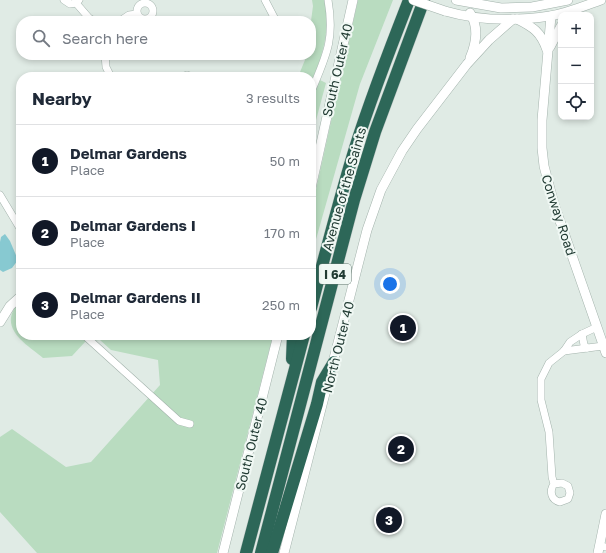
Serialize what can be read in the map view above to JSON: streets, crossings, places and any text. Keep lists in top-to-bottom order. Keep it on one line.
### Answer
{"streets":{"highway":["Avenue of the Saints","I 64"],"street":["South Outer 40","Conway Road","North Outer 40"]},"page":{"map_buttons":["+","−"],"search":"Search here","heading":["Nearby","3 results"],"list":[{"mark":"1","name":"Delmar Gardens","note":"Place","value":"50 m"},{"mark":"2","name":"Delmar Gardens I","note":"Place","value":"170 m"},{"mark":"3","name":"Delmar Gardens II","note":"Place","value":"250 m"}],"pins":["1","2","3"]}}
